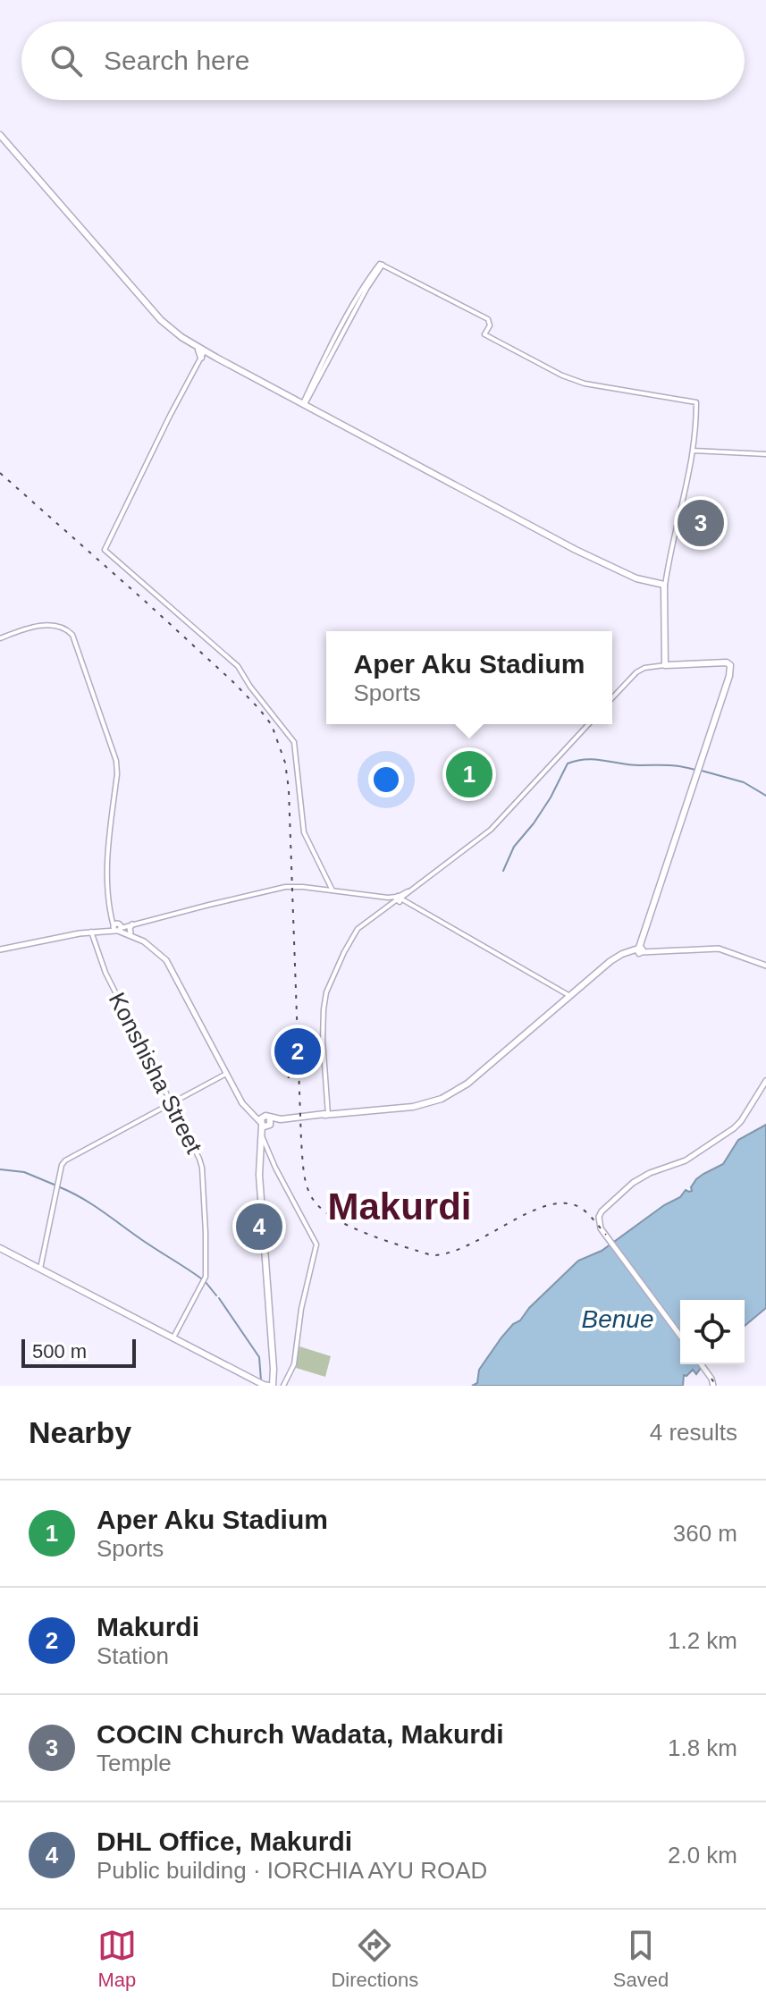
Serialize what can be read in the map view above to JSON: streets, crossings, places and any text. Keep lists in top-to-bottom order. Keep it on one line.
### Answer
{"streets":{"street":["Konshisha Street"]},"districts":["Makurdi"],"water":["Benue"],"scale_bar":"500 m","page":{"search":"Search here","pins":["3","1","2","4"],"popup":["Aper Aku Stadium","Sports"],"scale":"500 m","heading":["Nearby","4 results"],"list":[{"mark":"1","name":"Aper Aku Stadium","note":"Sports","value":"360 m"},{"mark":"2","name":"Makurdi","note":"Station","value":"1.2 km"},{"mark":"3","name":"COCIN Church Wadata, Makurdi","note":"Temple","value":"1.8 km"},{"mark":"4","name":"DHL Office, Makurdi","note":"Public building · IORCHIA AYU ROAD","value":"2.0 km"}],"nav":["Map","Directions","Saved"]}}
